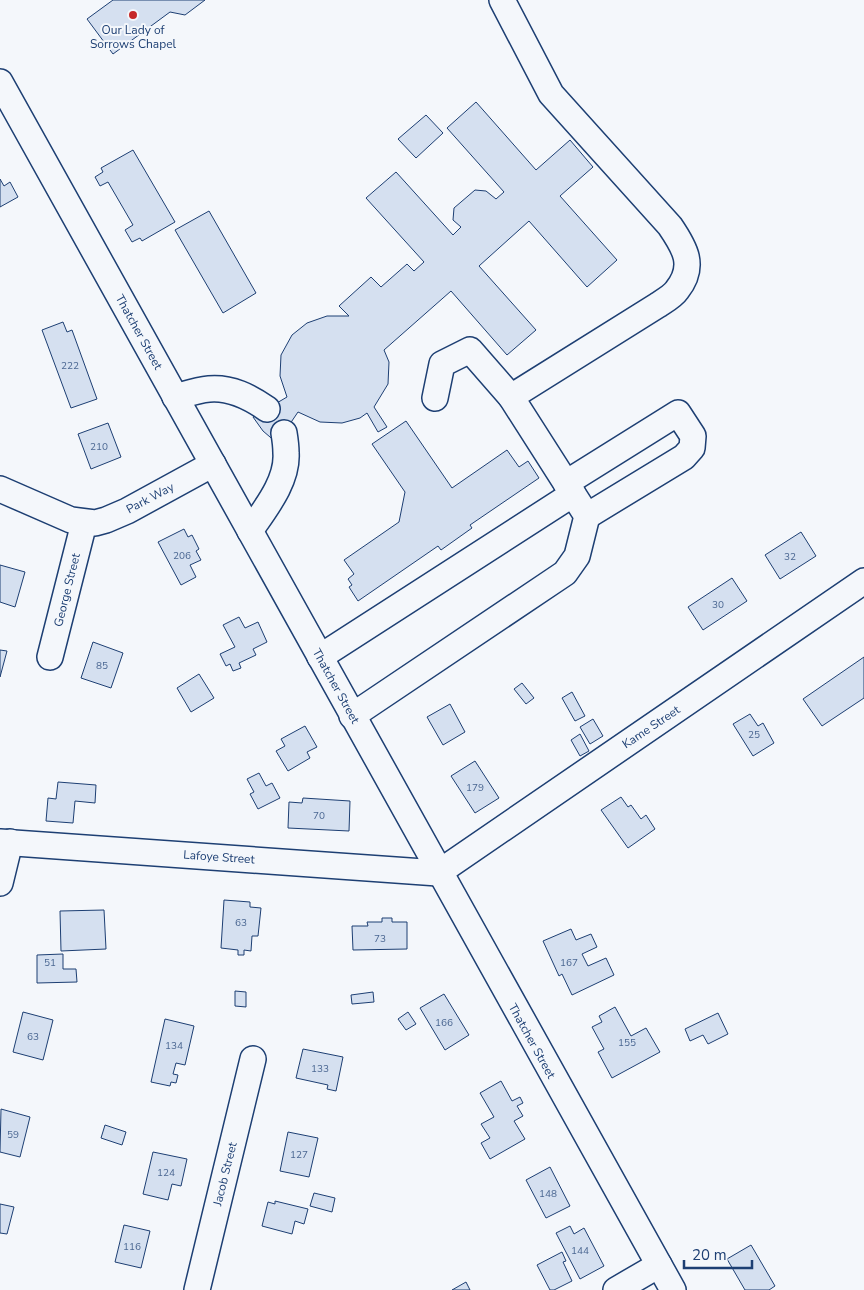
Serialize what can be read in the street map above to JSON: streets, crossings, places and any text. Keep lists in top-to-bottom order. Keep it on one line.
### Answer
{"streets":{"street":["Thatcher Street","Park Way","George Street","Kame Street","Lafoye Street","Jacob Street"]},"crossings":[["Thatcher Street","Park Way"],["Thatcher Street","Kame Street"],["Thatcher Street","Lafoye Street"],["Park Way","George Street"],["Kame Street","Lafoye Street"]],"places":["Our Lady of Sorrows Chapel"],"house_numbers":["222","210","206","32","30","85","25","179","70","63","73","51","167","166","63","155","134","133","59","127","124","148","116","144"],"scale_bar":"20 m"}
